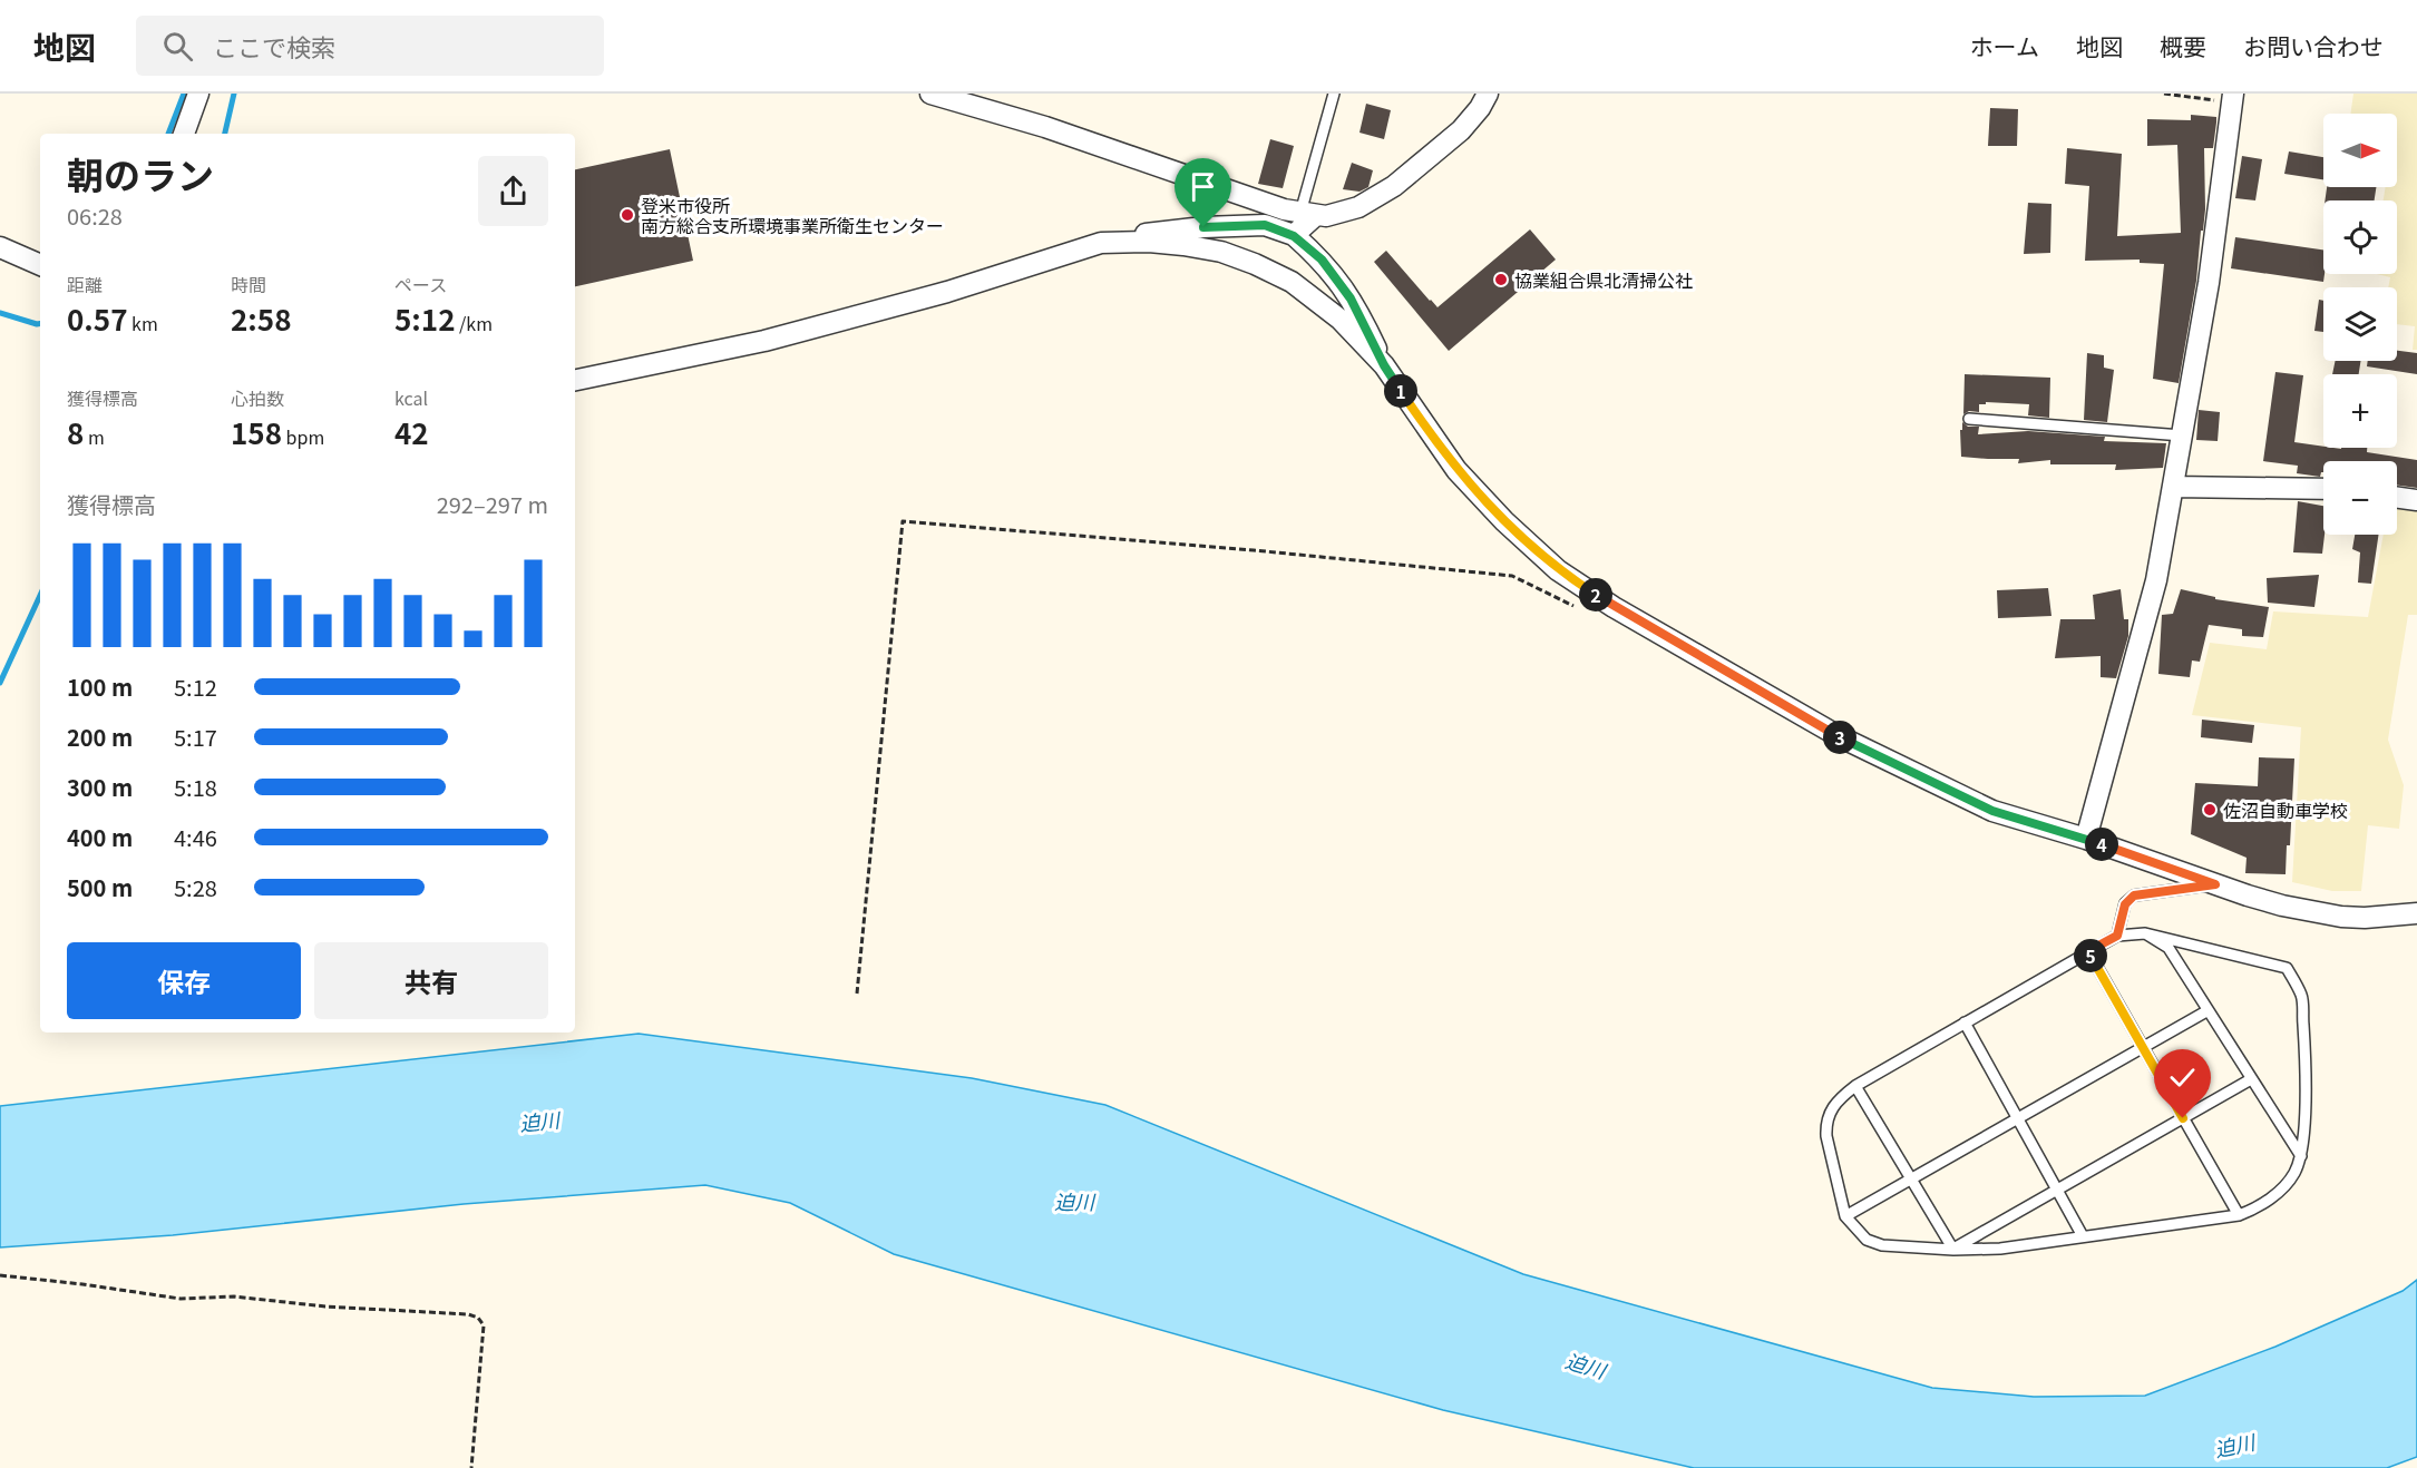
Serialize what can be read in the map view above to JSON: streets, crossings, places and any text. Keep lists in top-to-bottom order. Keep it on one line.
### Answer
{"water":["迫川"],"places":["登米市役所 南方総合支所環境事業所衛生センター","協業組合県北清掃公社","佐沼自動車学校"],"north":"right","page":{"header":"地図","search":"ここで検索","nav":["ホーム","地図","概要","お問い合わせ"],"map_buttons":["+","−"],"heading":["朝のラン","06:28"],"stats":[["距離","0.57 km"],["時間","2:58"],["ペース","5:12 /km"],["獲得標高","8 m"],["心拍数","158 bpm"],["kcal","42"]],"pins":["1","2","3","4","5"],"chart":["獲得標高","292–297 m"],"list":[{"name":"100 m","note":"5:12"},{"name":"200 m","note":"5:17"},{"name":"300 m","note":"5:18"},{"name":"400 m","note":"4:46"},{"name":"500 m","note":"5:28"}],"buttons":["保存","共有"]}}
